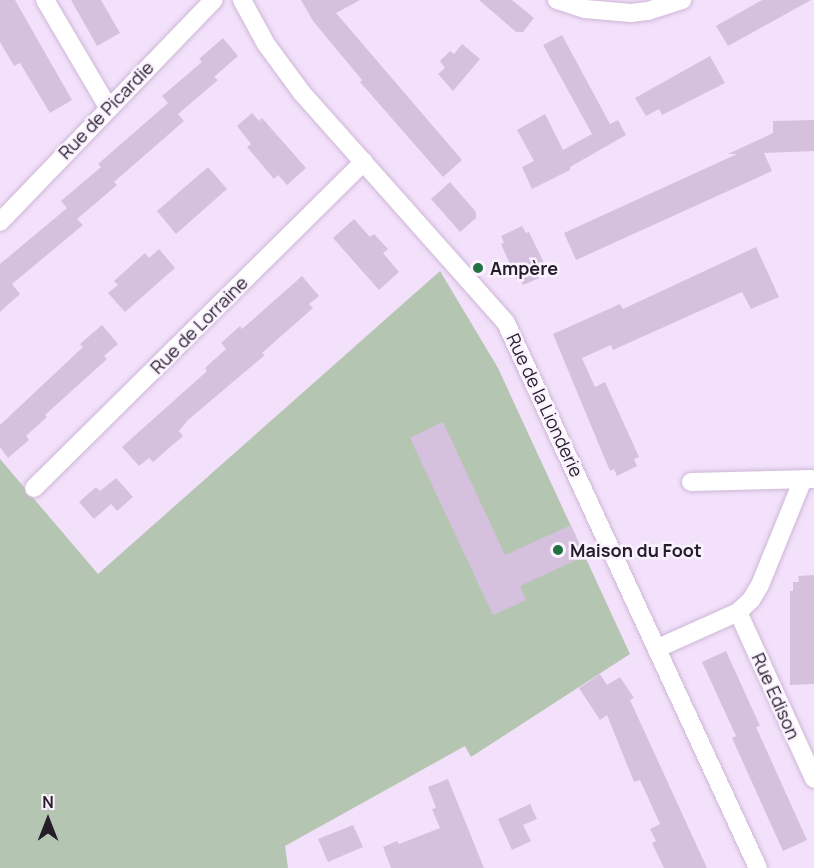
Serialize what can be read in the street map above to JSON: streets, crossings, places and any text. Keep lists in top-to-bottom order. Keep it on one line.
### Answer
{"streets":{"street":["Rue de Picardie","Rue de Lorraine","Rue de la Lionderie","Rue Edison"]},"crossings":[["Rue de Lorraine","Rue de la Lionderie"]],"places":["Ampère","Maison du Foot"],"north":"top"}
